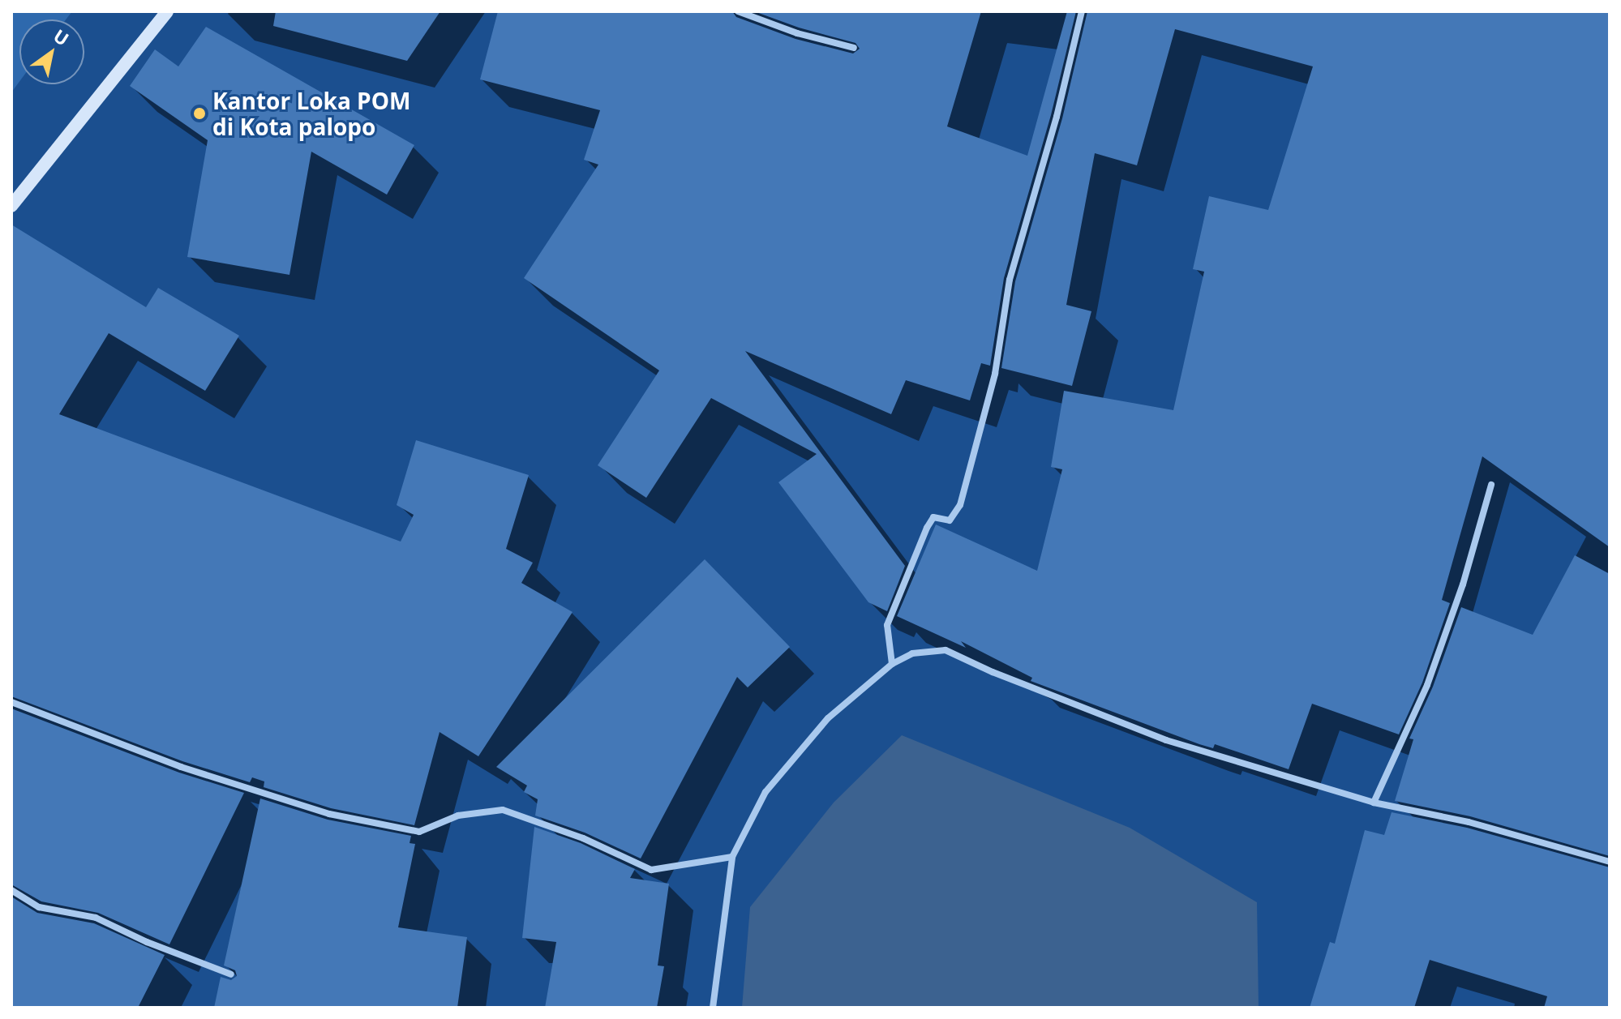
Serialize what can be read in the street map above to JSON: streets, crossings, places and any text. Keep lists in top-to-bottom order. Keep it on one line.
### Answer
{"places":["Kantor Loka POM di Kota palopo"],"north":"top right"}
